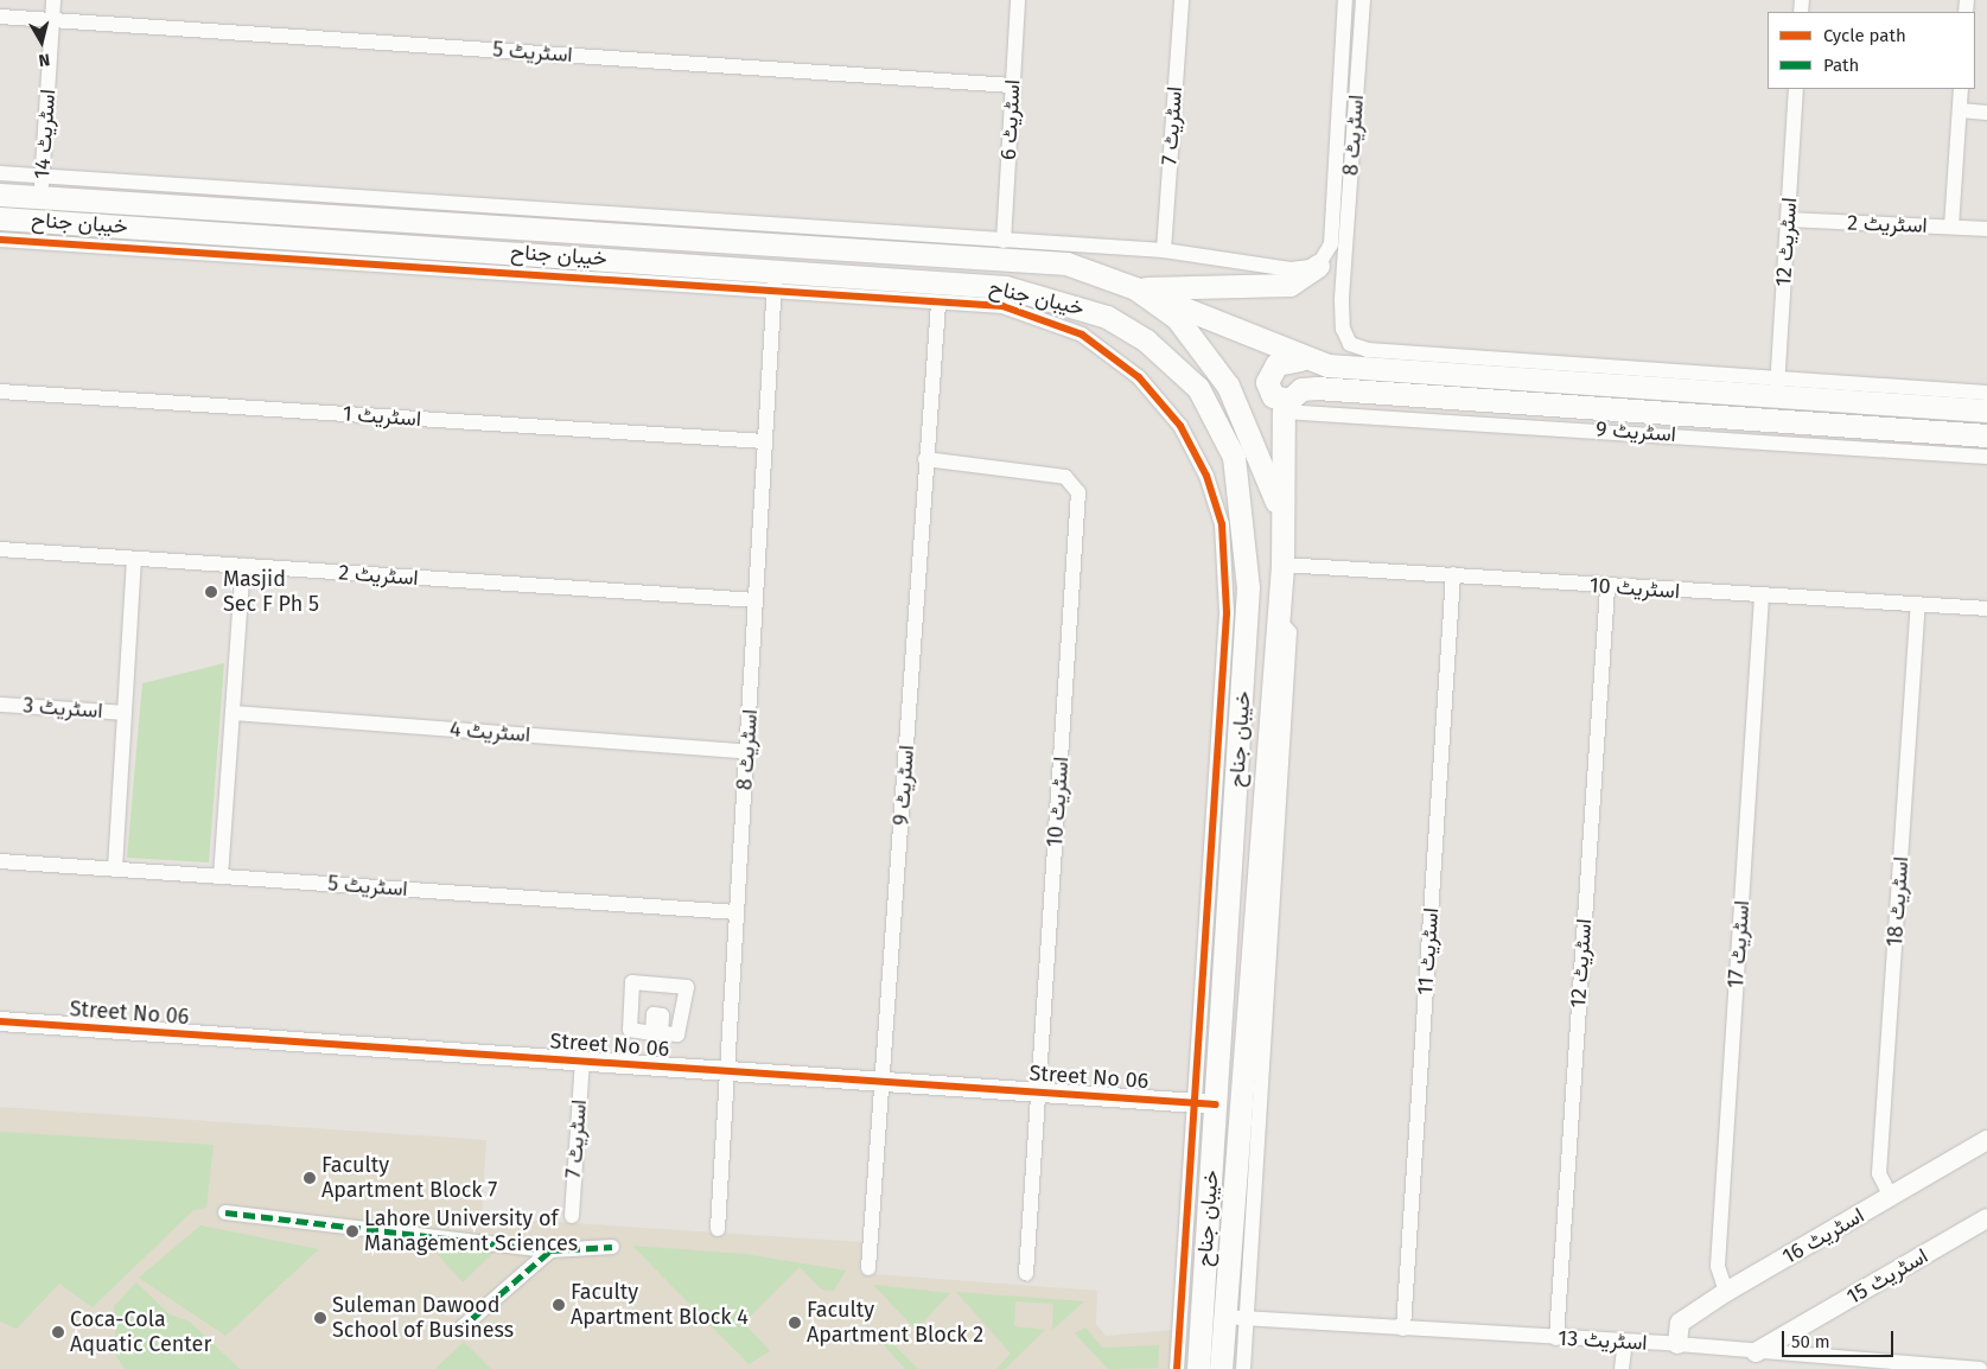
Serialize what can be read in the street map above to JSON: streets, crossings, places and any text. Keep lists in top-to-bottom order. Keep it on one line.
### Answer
{"streets":{"main road":["خیبان جناح"],"street":["اسٹریٹ 5","اسٹریٹ 6","اسٹریٹ 7","اسٹریٹ 14","اسٹریٹ 8","اسٹریٹ 2","اسٹریٹ 12","اسٹریٹ 1","اسٹریٹ 9","اسٹریٹ 10","اسٹریٹ 3","اسٹریٹ 4","اسٹریٹ 18","اسٹریٹ 17","اسٹریٹ 11","Street No 06","اسٹریٹ 16","اسٹریٹ 15","اسٹریٹ 13"]},"crossings":[["اسٹریٹ 5","اسٹریٹ 6"],["اسٹریٹ 5","اسٹریٹ 14"],["اسٹریٹ 5","اسٹریٹ 8"],["اسٹریٹ 7","Street No 06"],["اسٹریٹ 14","خیبان جناح"],["اسٹریٹ 8","خیبان جناح"],["اسٹریٹ 8","اسٹریٹ 2"],["اسٹریٹ 8","اسٹریٹ 12"],["اسٹریٹ 8","اسٹریٹ 1"],["اسٹریٹ 8","اسٹریٹ 4"],["اسٹریٹ 8","Street No 06"],["خیبان جناح","اسٹریٹ 9"],["خیبان جناح","اسٹریٹ 10"],["خیبان جناح","Street No 06"],["خیبان جناح","اسٹریٹ 13"],["اسٹریٹ 2","اسٹریٹ 12"],["اسٹریٹ 12","اسٹریٹ 10"],["اسٹریٹ 12","اسٹریٹ 13"],["اسٹریٹ 9","اسٹریٹ 10"],["اسٹریٹ 9","Street No 06"],["اسٹریٹ 10","اسٹریٹ 18"],["اسٹریٹ 10","اسٹریٹ 17"],["اسٹریٹ 10","اسٹریٹ 11"],["اسٹریٹ 10","Street No 06"],["اسٹریٹ 18","اسٹریٹ 16"],["اسٹریٹ 17","اسٹریٹ 16"],["اسٹریٹ 11","اسٹریٹ 13"],["اسٹریٹ 16","اسٹریٹ 13"],["اسٹریٹ 15","اسٹریٹ 13"]],"places":["Masjid Sec F Ph 5","Faculty Apartment Block 7","Lahore University of Management Sciences","Faculty Apartment Block 4","Suleman Dawood School of Business","Faculty Apartment Block 2","Coca-Cola Aquatic Center"],"legend":["Cycle path","Path"],"scale_bar":"50 m","north":"bottom"}
